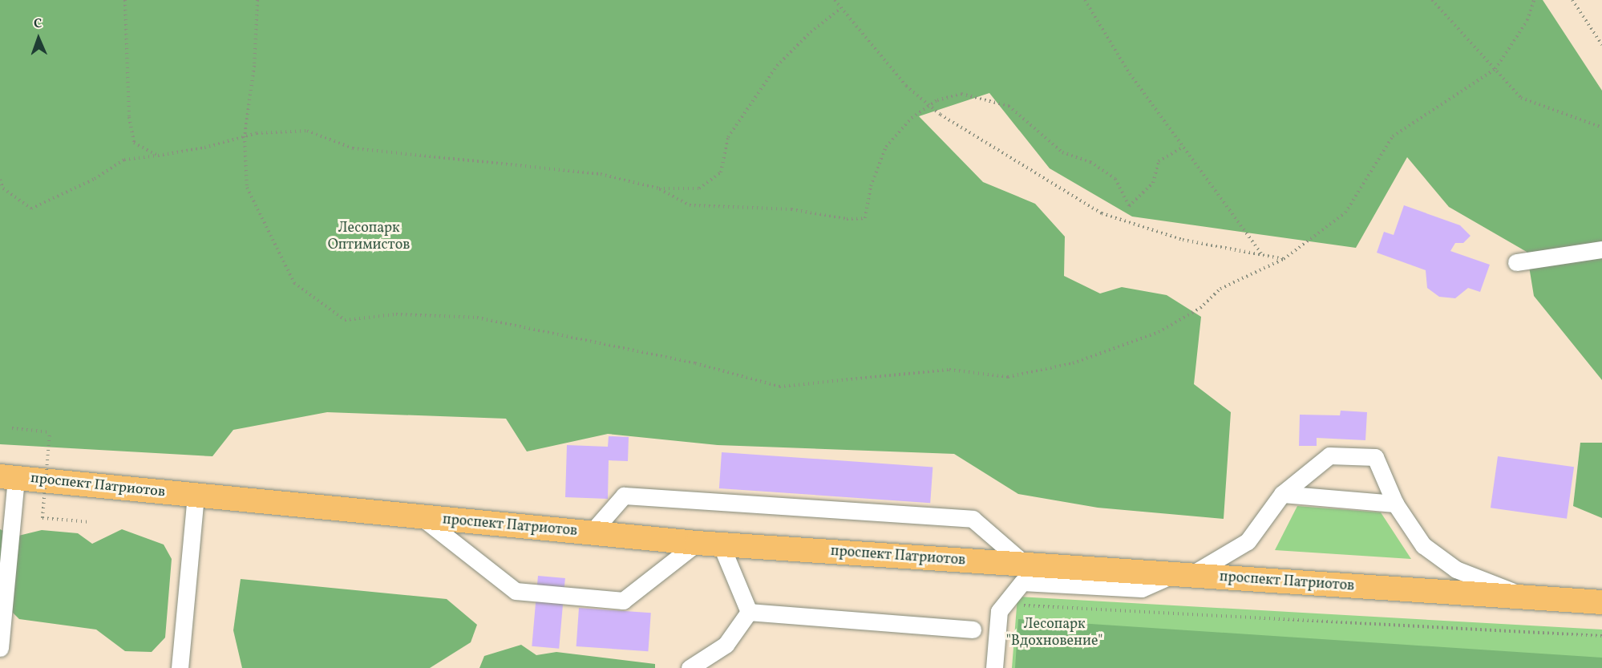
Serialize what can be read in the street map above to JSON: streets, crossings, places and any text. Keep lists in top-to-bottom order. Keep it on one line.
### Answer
{"streets":{"highway":["проспект Патриотов"]},"parks":["Лесопарк Оптимистов","Лесопарк \"Вдохновение\""],"north":"top"}
